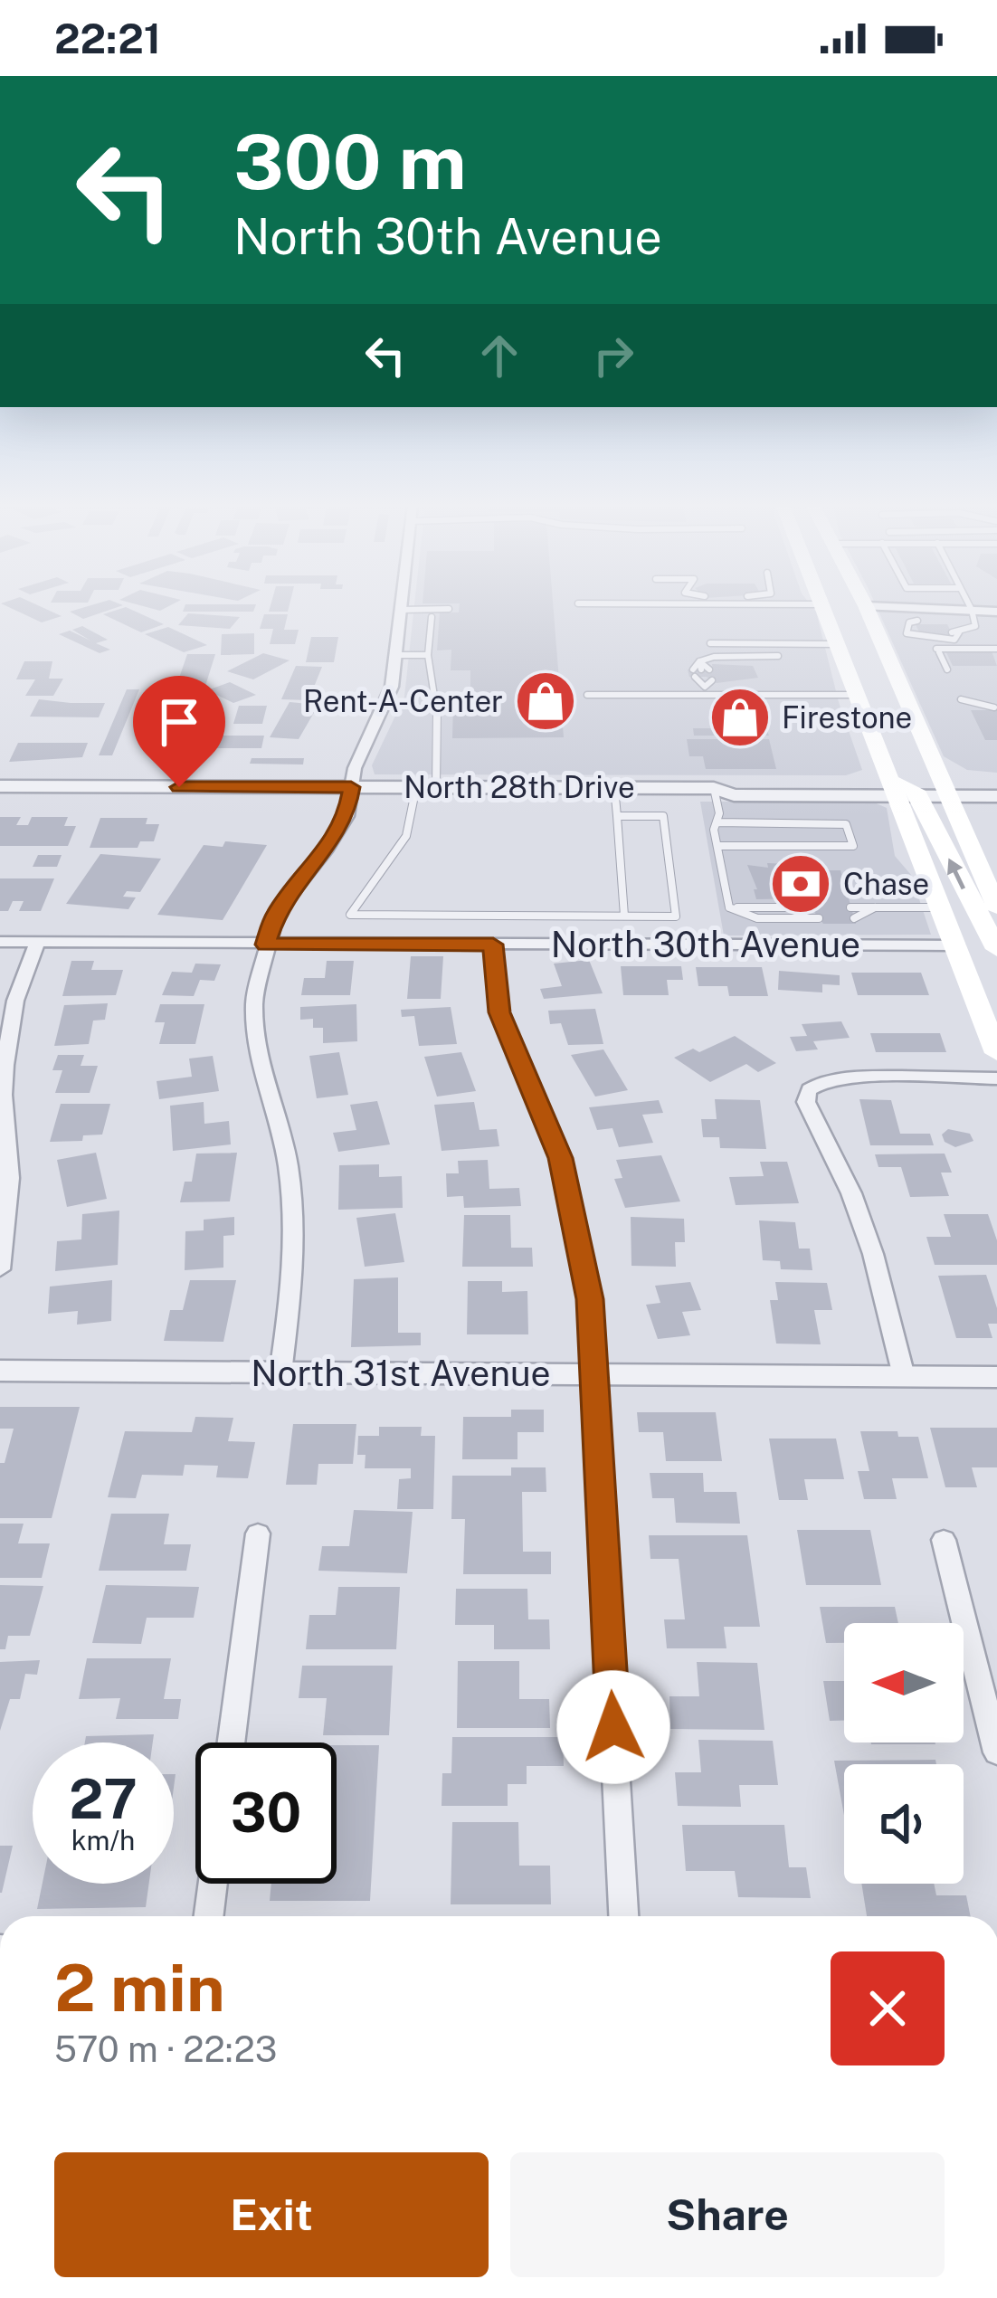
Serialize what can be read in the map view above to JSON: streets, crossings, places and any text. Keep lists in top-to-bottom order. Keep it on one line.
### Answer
{"streets":{"street":["North 28th Drive","North 30th Avenue","North 31st Avenue"]},"places":{"shop":["Rent-A-Center","Firestone"],"bank":["Chase"]},"north":"left","page":{"status":"22:21","turn":["300 m","North 30th Avenue"],"speed":"27 km/h","limit":"30","heading":["2 min","570 m · 22:23"],"buttons":["Exit","Share"]}}
